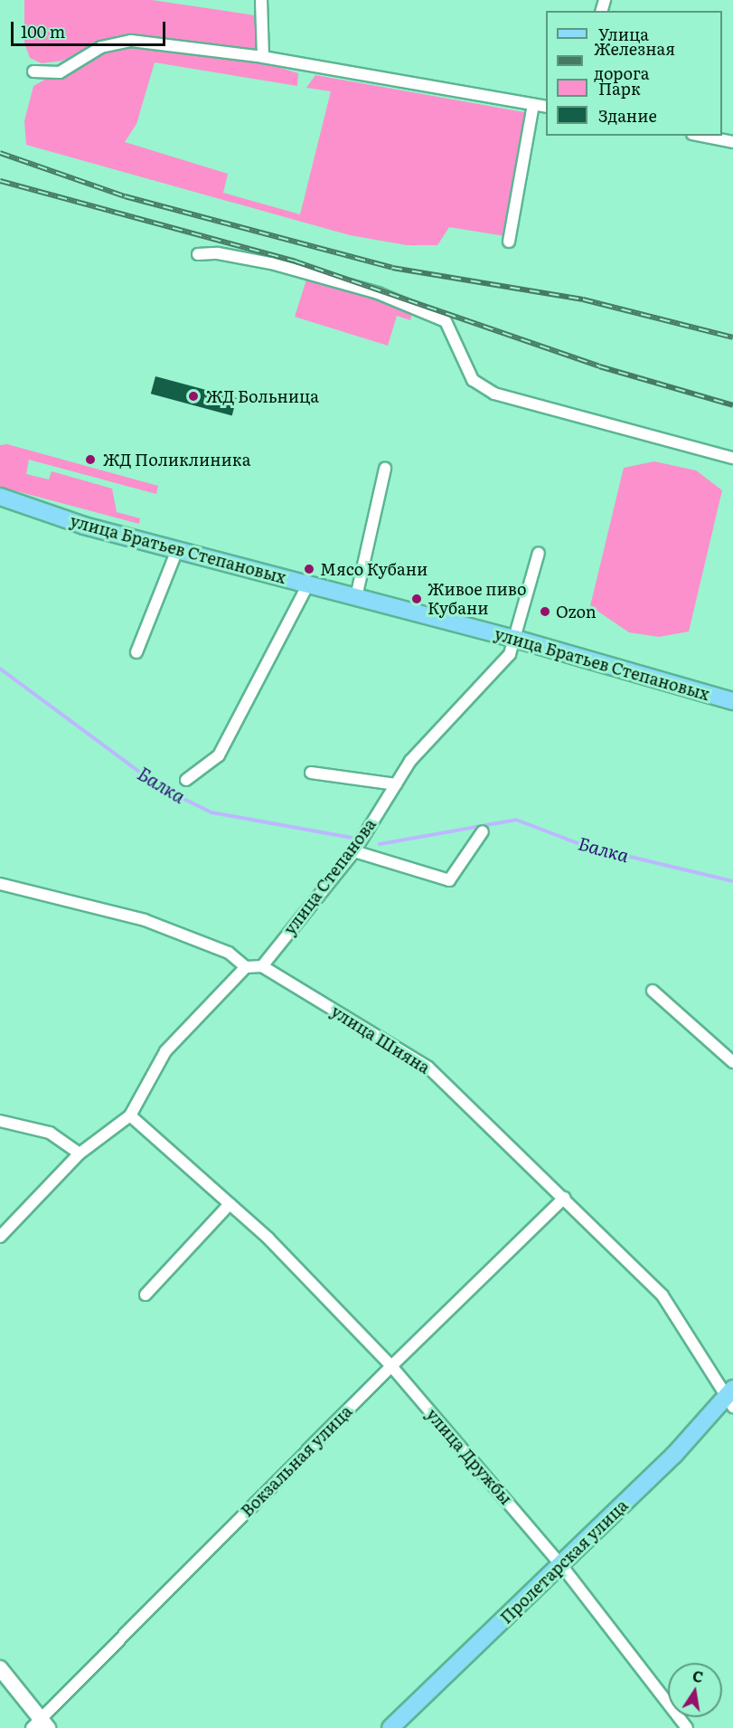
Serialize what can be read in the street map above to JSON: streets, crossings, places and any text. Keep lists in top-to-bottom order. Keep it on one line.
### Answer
{"streets":{"main road":["улица Братьев Степановых","Пролетарская улица"],"street":["улица Степанова","улица Шияна","улица Дружбы","Вокзальная улица"]},"crossings":[["улица Братьев Степановых","улица Степанова"],["улица Степанова","улица Шияна"],["улица Шияна","Вокзальная улица"],["улица Шияна","Пролетарская улица"],["улица Дружбы","Вокзальная улица"],["улица Дружбы","Пролетарская улица"]],"water":["Балка"],"places":["ЖД Больница","ЖД Поликлиника","Мясо Кубани","Живое пиво Кубани","Ozon"],"legend":["Улица","Железная дорога","Парк","Здание"],"scale_bar":"100 m","north":"top"}
